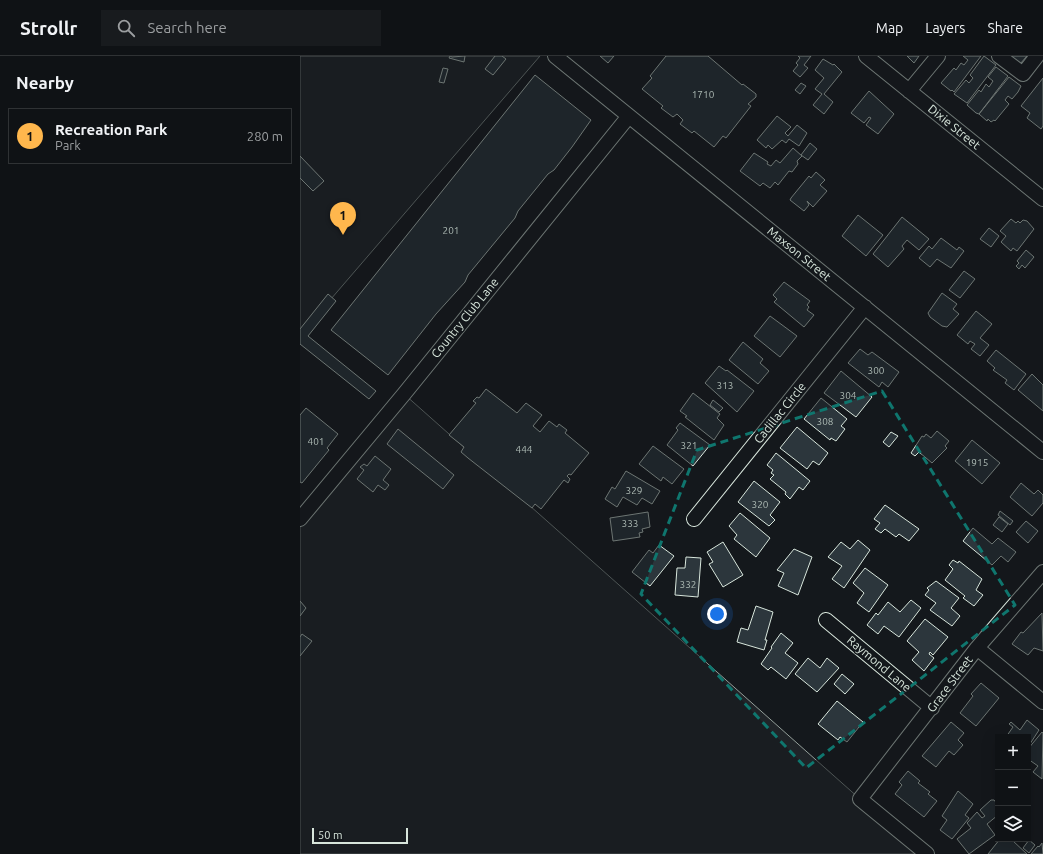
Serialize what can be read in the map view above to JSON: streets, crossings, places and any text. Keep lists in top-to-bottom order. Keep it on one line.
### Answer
{"streets":{"street":["Dixie Street","Maxson Street","Country Club Lane","Cadillac Circle","Raymond Lane","Grace Street"]},"crossings":[["Maxson Street","Country Club Lane"],["Maxson Street","Cadillac Circle"],["Raymond Lane","Grace Street"]],"house_numbers":["1710","201","300","313","304","308","401","321","444","1915","329","320","333","332"],"scale_bar":"50 m","page":{"header":"Strollr","search":"Search here","nav":["Map","Layers","Share"],"heading":"Nearby","list":[{"mark":"1","name":"Recreation Park","note":"Park","value":"280 m"}],"pins":"1","map_buttons":["+","−"],"scale":"50 m"}}
